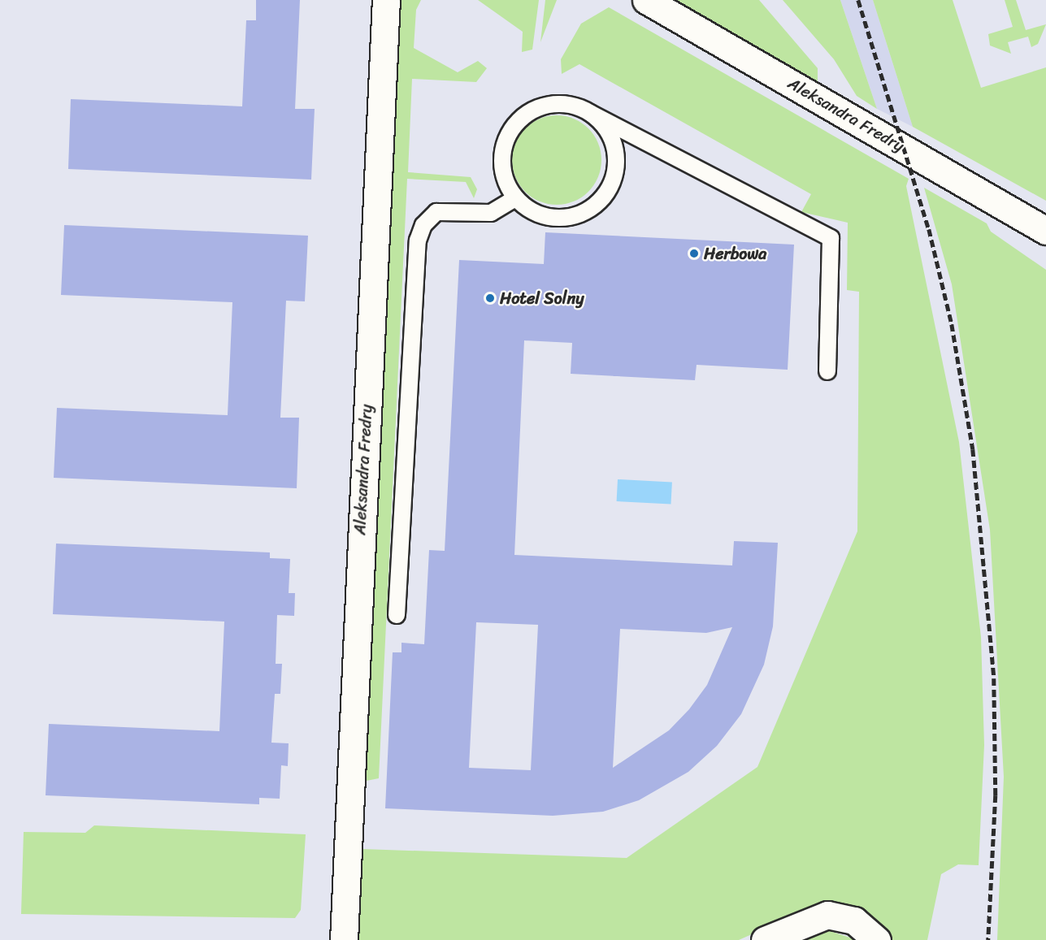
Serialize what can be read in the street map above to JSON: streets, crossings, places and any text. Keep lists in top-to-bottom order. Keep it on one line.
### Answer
{"streets":{"street":["Aleksandra Fredry"]},"places":["Herbowa","Hotel Solny"]}
